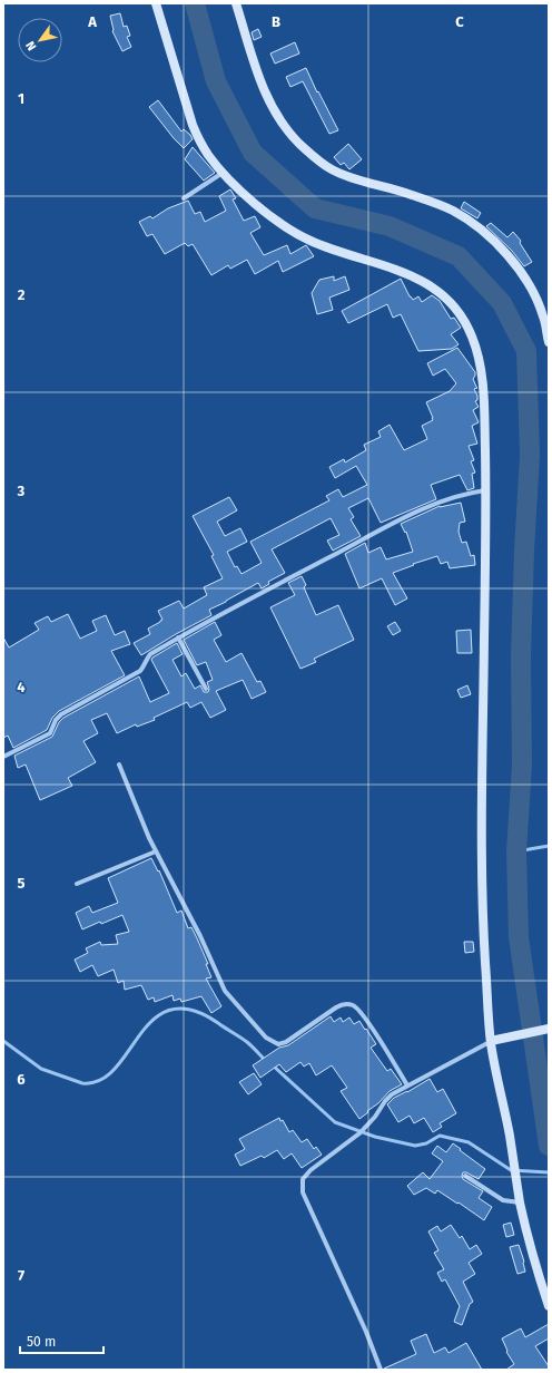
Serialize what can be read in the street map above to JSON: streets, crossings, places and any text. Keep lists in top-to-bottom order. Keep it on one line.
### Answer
{"scale_bar":"50 m","north":"bottom left","grid":{"columns":["A","B","C"],"rows":["1","2","3","4","5","6","7"]}}
